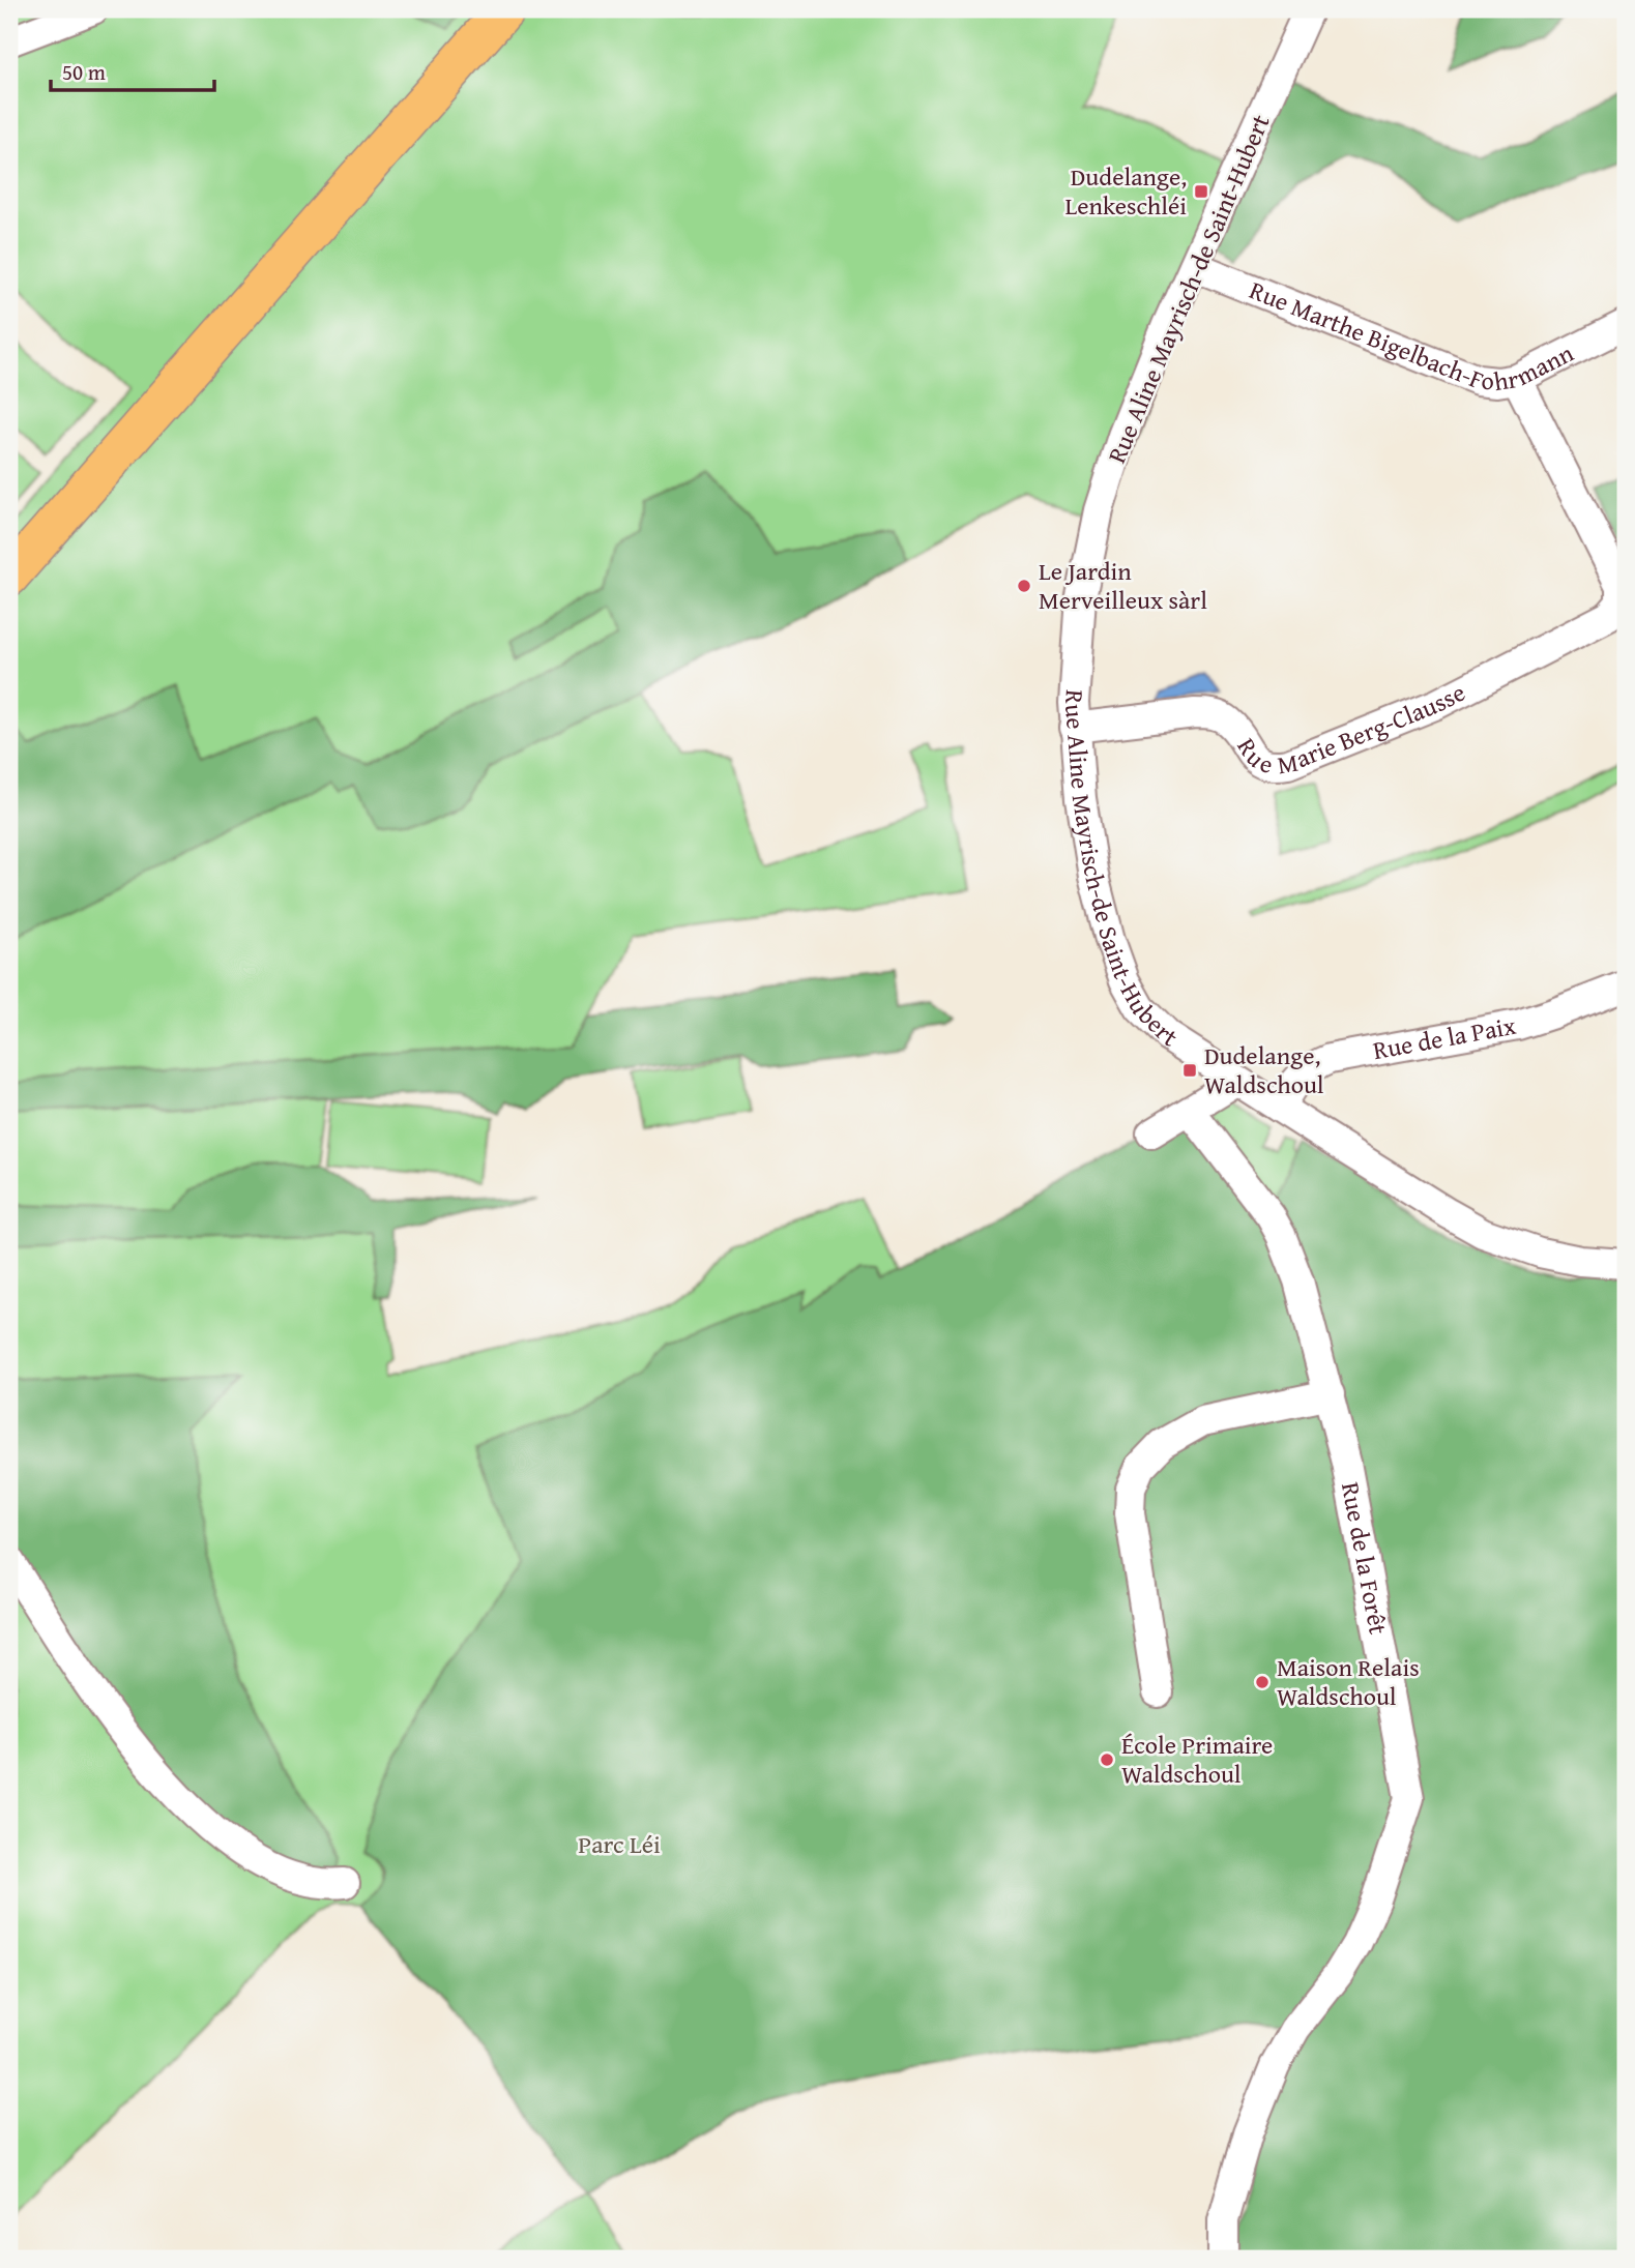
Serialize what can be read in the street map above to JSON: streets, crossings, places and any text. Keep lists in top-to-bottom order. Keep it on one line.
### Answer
{"streets":{"street":["Rue Aline Mayrisch-de Saint-Hubert","Rue Marthe Bigelbach-Fohrmann","Rue Marie Berg-Clausse","Rue de la Paix","Rue de la Forêt"]},"crossings":[["Rue Aline Mayrisch-de Saint-Hubert","Rue Marthe Bigelbach-Fohrmann"],["Rue Aline Mayrisch-de Saint-Hubert","Rue Marie Berg-Clausse"],["Rue Marthe Bigelbach-Fohrmann","Rue Marie Berg-Clausse"]],"parks":["Parc Léi"],"places":{"transit":["Dudelange, Lenkeschléi","Dudelange, Waldschoul"],"other":["Le Jardin Merveilleux sàrl","Maison Relais Waldschoul","École Primaire Waldschoul"]},"scale_bar":"50 m"}
